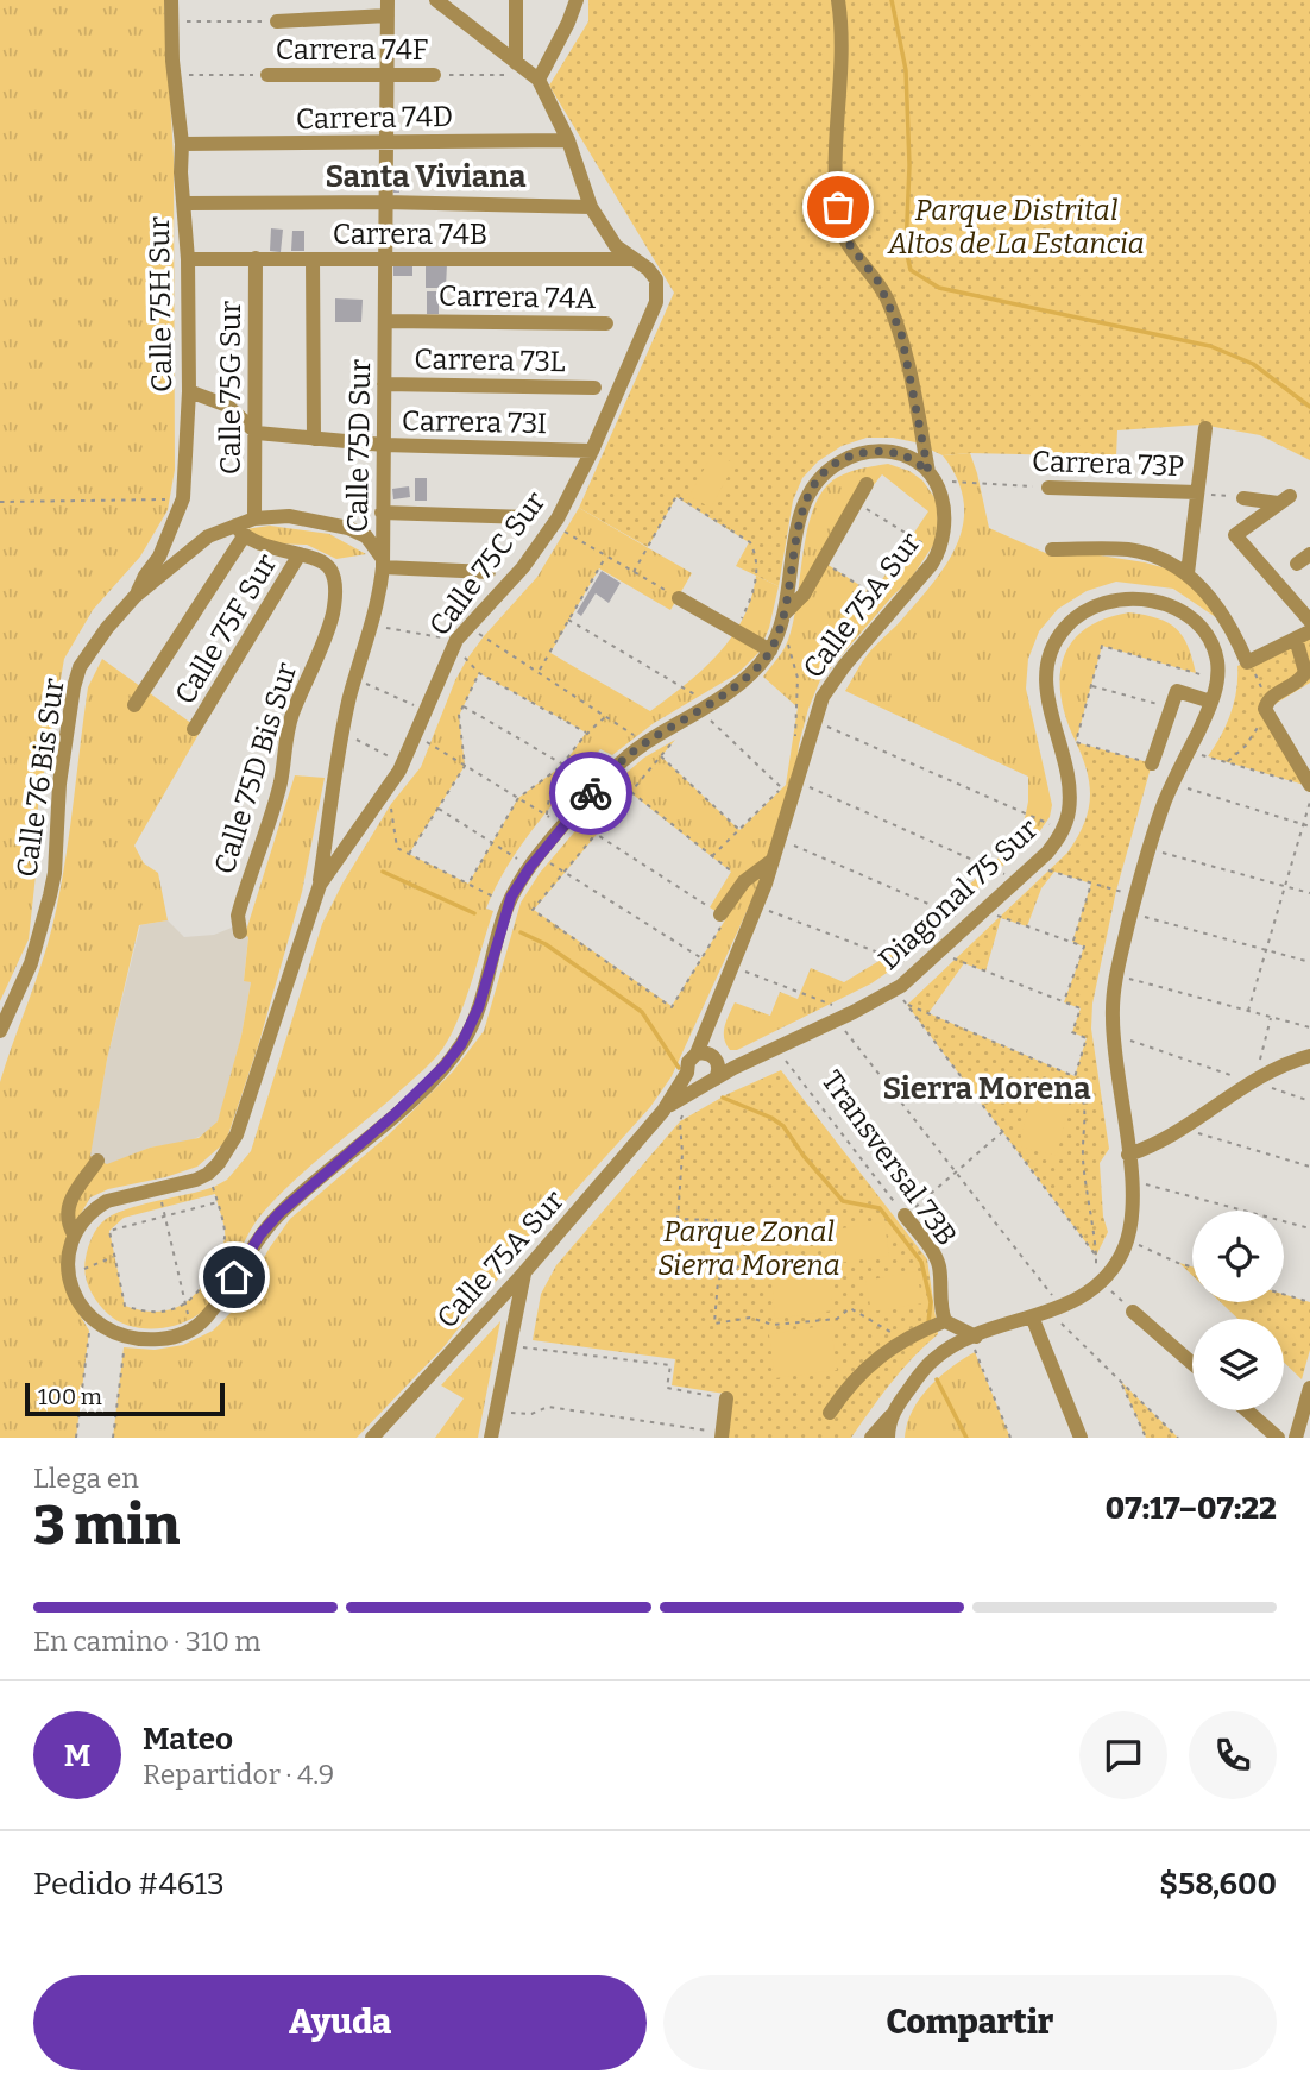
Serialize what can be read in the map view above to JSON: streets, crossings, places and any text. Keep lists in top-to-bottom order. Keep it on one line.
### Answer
{"streets":{"street":["Carrera 74F","Carrera 74D","Carrera 74B","Carrera 74A","Calle 75H Sur","Carrera 73L","Calle 75G Sur","Carrera 73I","Calle 75D Sur","Carrera 73P","Calle 75C Sur","Calle 75A Sur","Calle 75F Sur","Calle 75D Bis Sur","Calle 76 Bis Sur","Diagonal 75 Sur","Transversal 73B"]},"crossings":[["Carrera 74F","Calle 75H Sur"],["Carrera 74F","Calle 75D Sur"],["Carrera 74F","Calle 75C Sur"],["Carrera 74D","Calle 75H Sur"],["Carrera 74D","Calle 75D Sur"],["Carrera 74D","Calle 75C Sur"],["Carrera 74B","Calle 75H Sur"],["Carrera 74B","Calle 75G Sur"],["Carrera 74B","Calle 75D Sur"],["Carrera 74B","Calle 75C Sur"],["Carrera 74A","Calle 75D Sur"],["Calle 75H Sur","Calle 76 Bis Sur"],["Carrera 73L","Calle 75D Sur"],["Calle 75G Sur","Carrera 73I"],["Carrera 73I","Calle 75D Sur"],["Carrera 73I","Calle 75C Sur"],["Calle 75D Sur","Calle 75C Sur"],["Carrera 73P","Calle 75A Sur"],["Calle 75A Sur","Diagonal 75 Sur"],["Calle 75F Sur","Calle 75D Bis Sur"],["Diagonal 75 Sur","Transversal 73B"]],"districts":["Santa Viviana","Sierra Morena"],"parks":["Parque Distrital Altos de La Estancia","Parque Zonal Sierra Morena"],"scale_bar":"100 m","page":{"scale":"100 m","heading":["3 min","Llega en","07:17–07:22"],"panel":["Mateo","Repartidor · 4.9","Pedido #4613","$58,600"],"bar":"En camino · 310 m","round":"M","buttons":["Ayuda","Compartir"]}}
